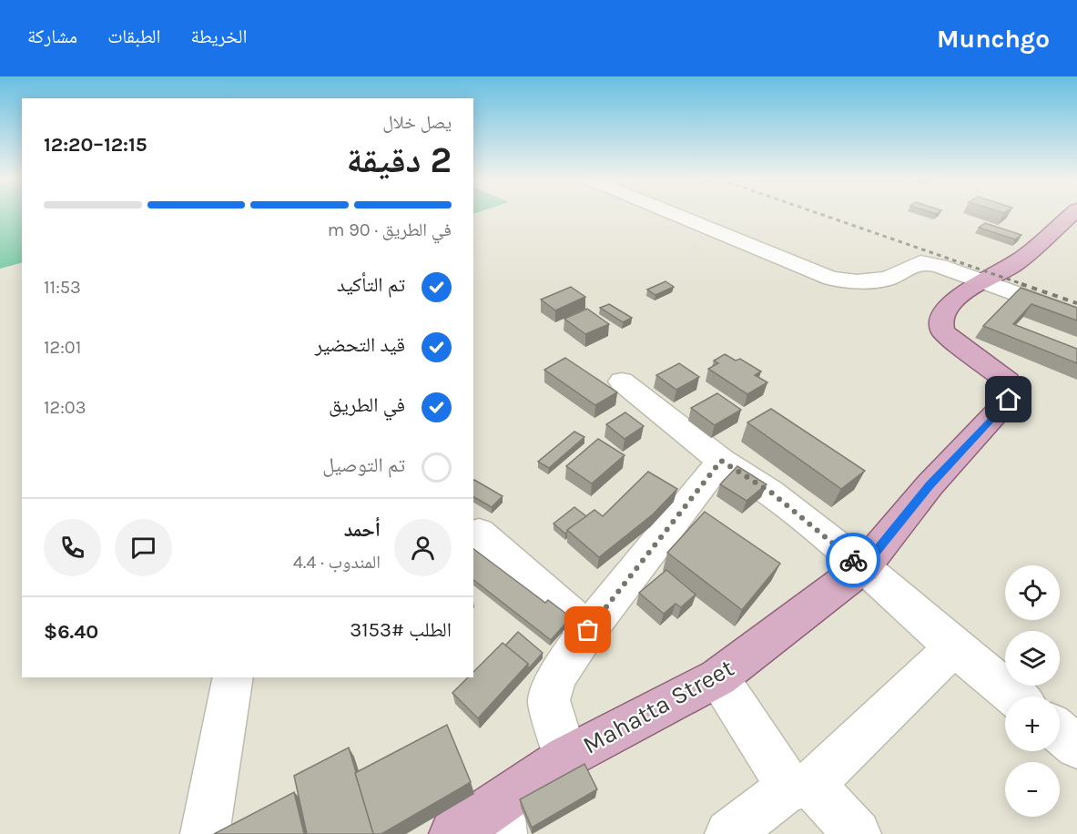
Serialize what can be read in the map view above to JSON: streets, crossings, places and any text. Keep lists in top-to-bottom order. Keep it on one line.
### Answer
{"streets":{"main road":["Mahatta Street"]},"page":{"header":"Munchgo","nav":["الخريطة","الطبقات","مشاركة"],"heading":["2 دقيقة","يصل خلال","12:15–12:20"],"panel":["أحمد","المندوب · 4.4","الطلب #3153","$6.40"],"bar":"في الطريق · 90 m","list":[["تم التأكيد","11:53"],["قيد التحضير","12:01"],["في الطريق","12:03"],"تم التوصيل"],"map_buttons":["+","−"]}}
